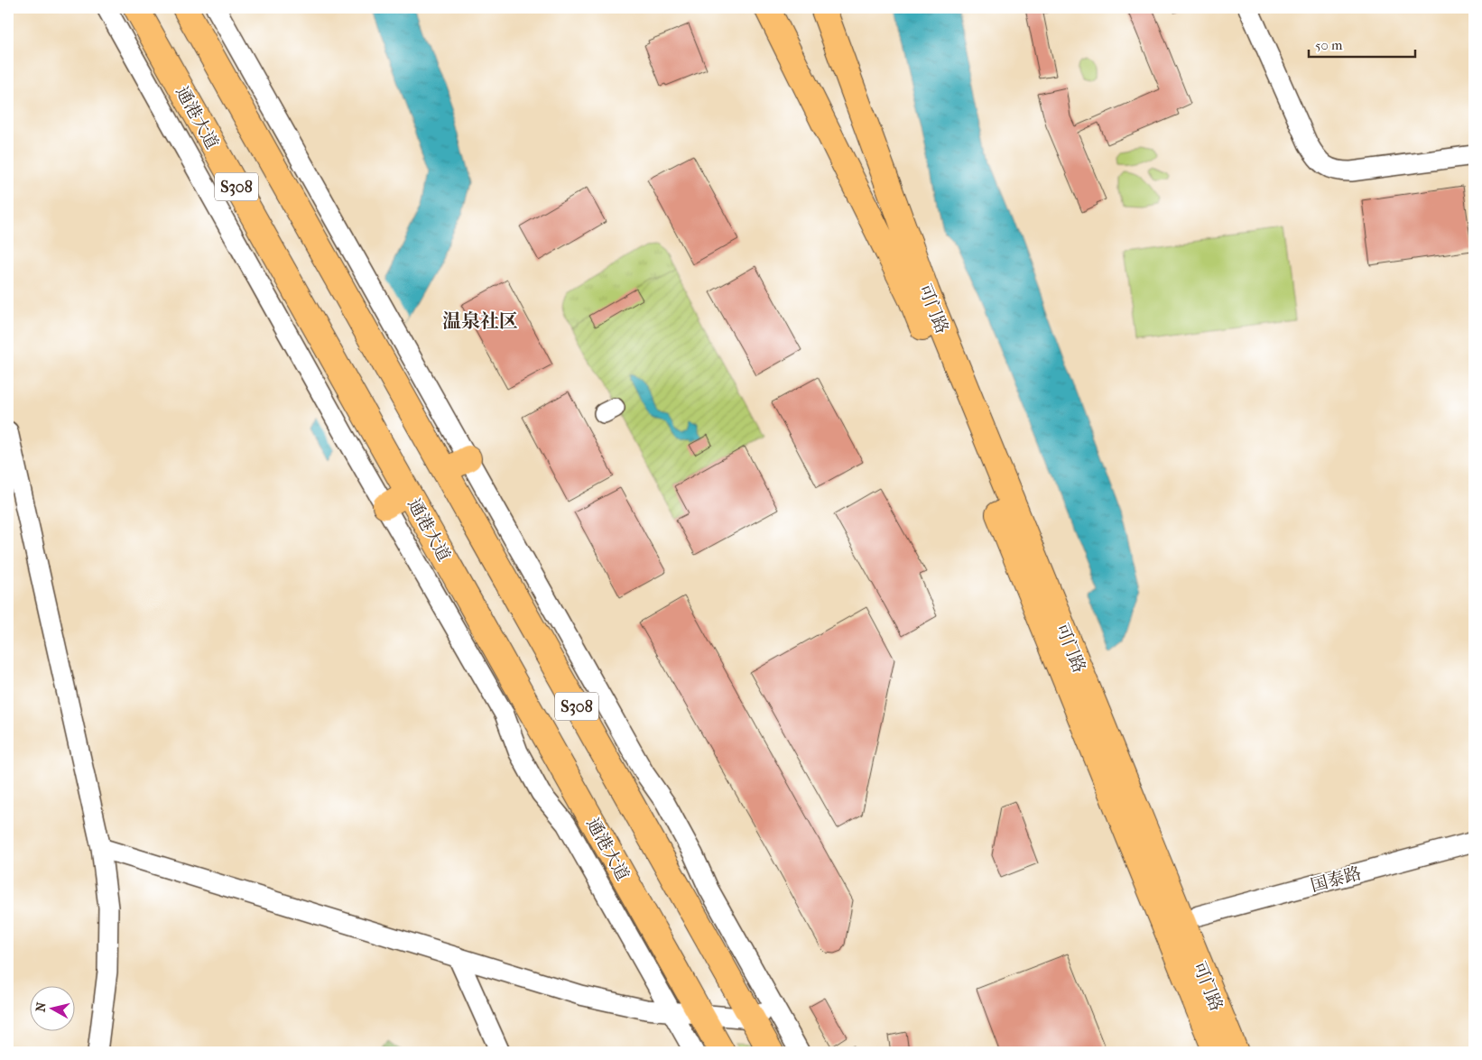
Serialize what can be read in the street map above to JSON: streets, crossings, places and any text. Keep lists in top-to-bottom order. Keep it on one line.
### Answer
{"streets":{"main road":["通港大道","S308","可门路"],"street":["国泰路"]},"districts":["温泉社区"],"scale_bar":"50 m","north":"left"}
